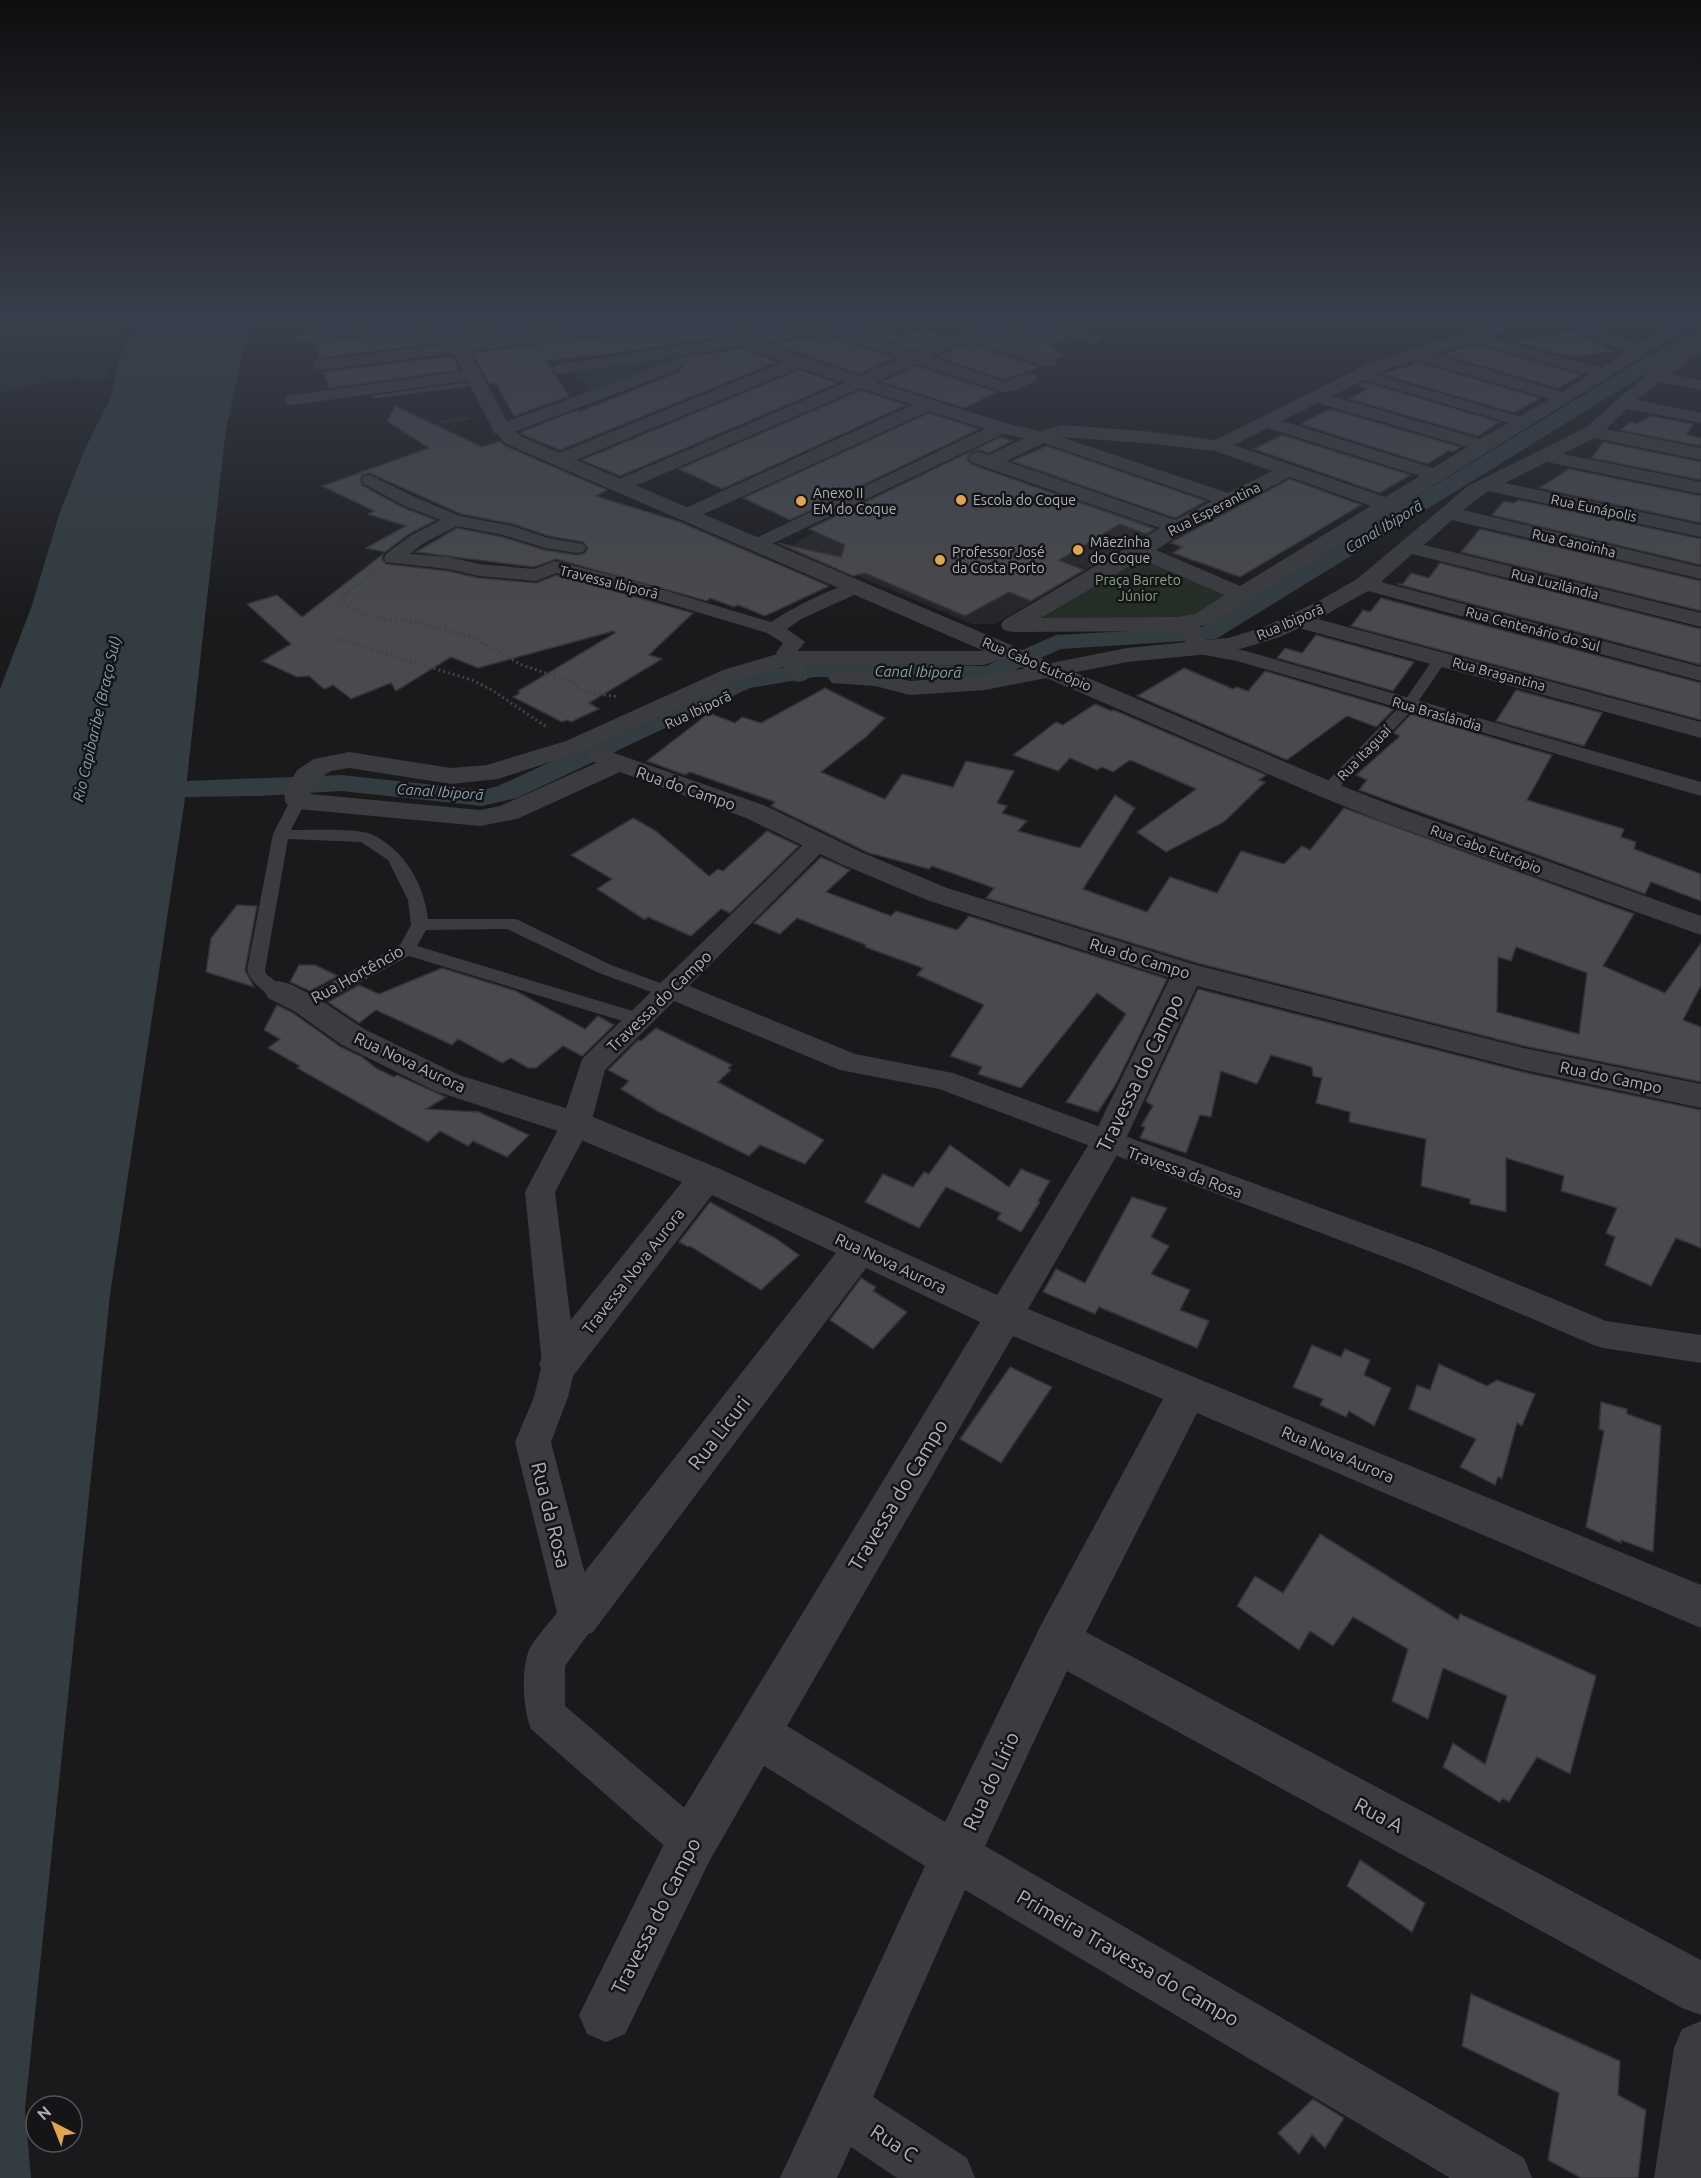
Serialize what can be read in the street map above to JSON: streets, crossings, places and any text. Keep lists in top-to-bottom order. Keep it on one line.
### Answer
{"streets":{"street":["Rua Eunápolis","Rua Esperantina","Rua Canoinha","Travessa Ibiporã","Rua Luzilândia","Rua Ibiporã","Rua Centenário do Sul","Rua Cabo Eutrópio","Rua Bragantina","Rua Braslândia","Rua do Campo","Travessa do Campo","Rua Nova Aurora","Travessa da Rosa","Travessa Nova Aurora","Rua Licuri","Rua da Rosa","Rua do Lírio","Rua A","Primeira Travessa do Campo","Rua C"],"lane":["Rua Itaguaí","Rua Hortêncio"]},"crossings":[["Rua Eunápolis","Rua Ibiporã"],["Rua Canoinha","Rua Ibiporã"],["Travessa Ibiporã","Rua Ibiporã"],["Rua Luzilândia","Rua Ibiporã"],["Rua Ibiporã","Rua Centenário do Sul"],["Rua Ibiporã","Rua Cabo Eutrópio"],["Rua Ibiporã","Rua Bragantina"],["Rua Ibiporã","Rua Braslândia"],["Rua Ibiporã","Rua do Campo"],["Rua Cabo Eutrópio","Rua Itaguaí"],["Rua Bragantina","Rua Itaguaí"],["Rua Braslândia","Rua Itaguaí"],["Rua do Campo","Travessa do Campo"],["Rua Hortêncio","Rua Nova Aurora"],["Travessa do Campo","Rua Nova Aurora"],["Travessa do Campo","Travessa da Rosa"],["Travessa do Campo","Rua da Rosa"],["Travessa do Campo","Primeira Travessa do Campo"],["Rua Nova Aurora","Travessa Nova Aurora"],["Rua Nova Aurora","Rua Licuri"],["Rua Nova Aurora","Rua da Rosa"],["Rua Nova Aurora","Rua do Lírio"],["Travessa Nova Aurora","Rua da Rosa"],["Rua Licuri","Rua da Rosa"],["Rua do Lírio","Rua A"],["Rua do Lírio","Primeira Travessa do Campo"],["Rua do Lírio","Rua C"]],"water":["Canal Ibiporã","Rio Capibaribe (Braço Sul)"],"parks":["Praça Barreto Júnior"],"places":["Escola do Coque","Anexo II EM do Coque","Mãezinha do Coque","Professor José da Costa Porto"],"north":"top left"}
